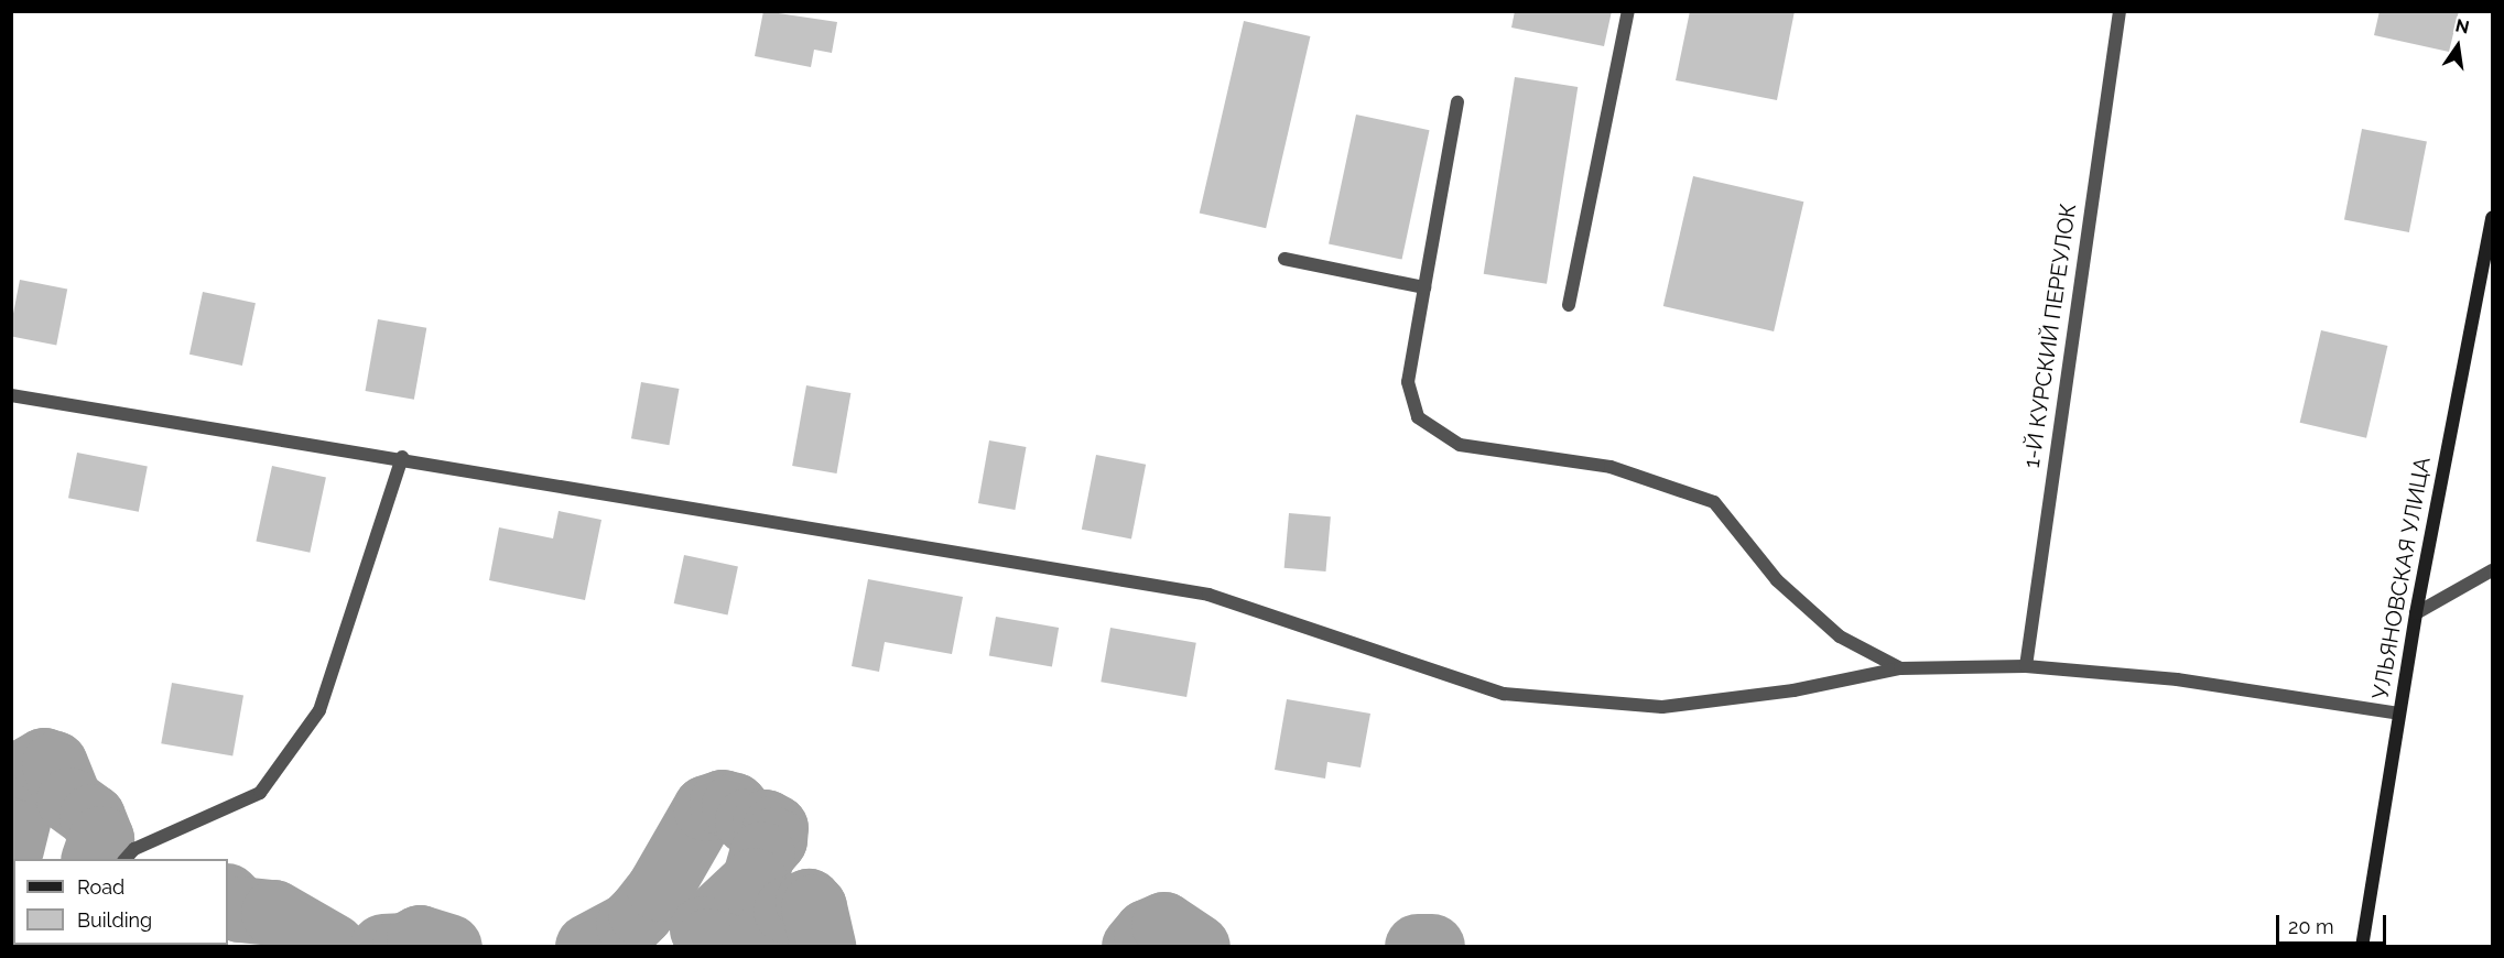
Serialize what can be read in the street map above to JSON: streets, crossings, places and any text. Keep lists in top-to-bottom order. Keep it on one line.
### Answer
{"streets":{"main road":["УЛЬЯНОВСКАЯ УЛИЦА"],"street":["1-Й КУРСКИЙ ПЕРЕУЛОК"]},"legend":["Road","Building"],"scale_bar":"20 m","north":"top"}
